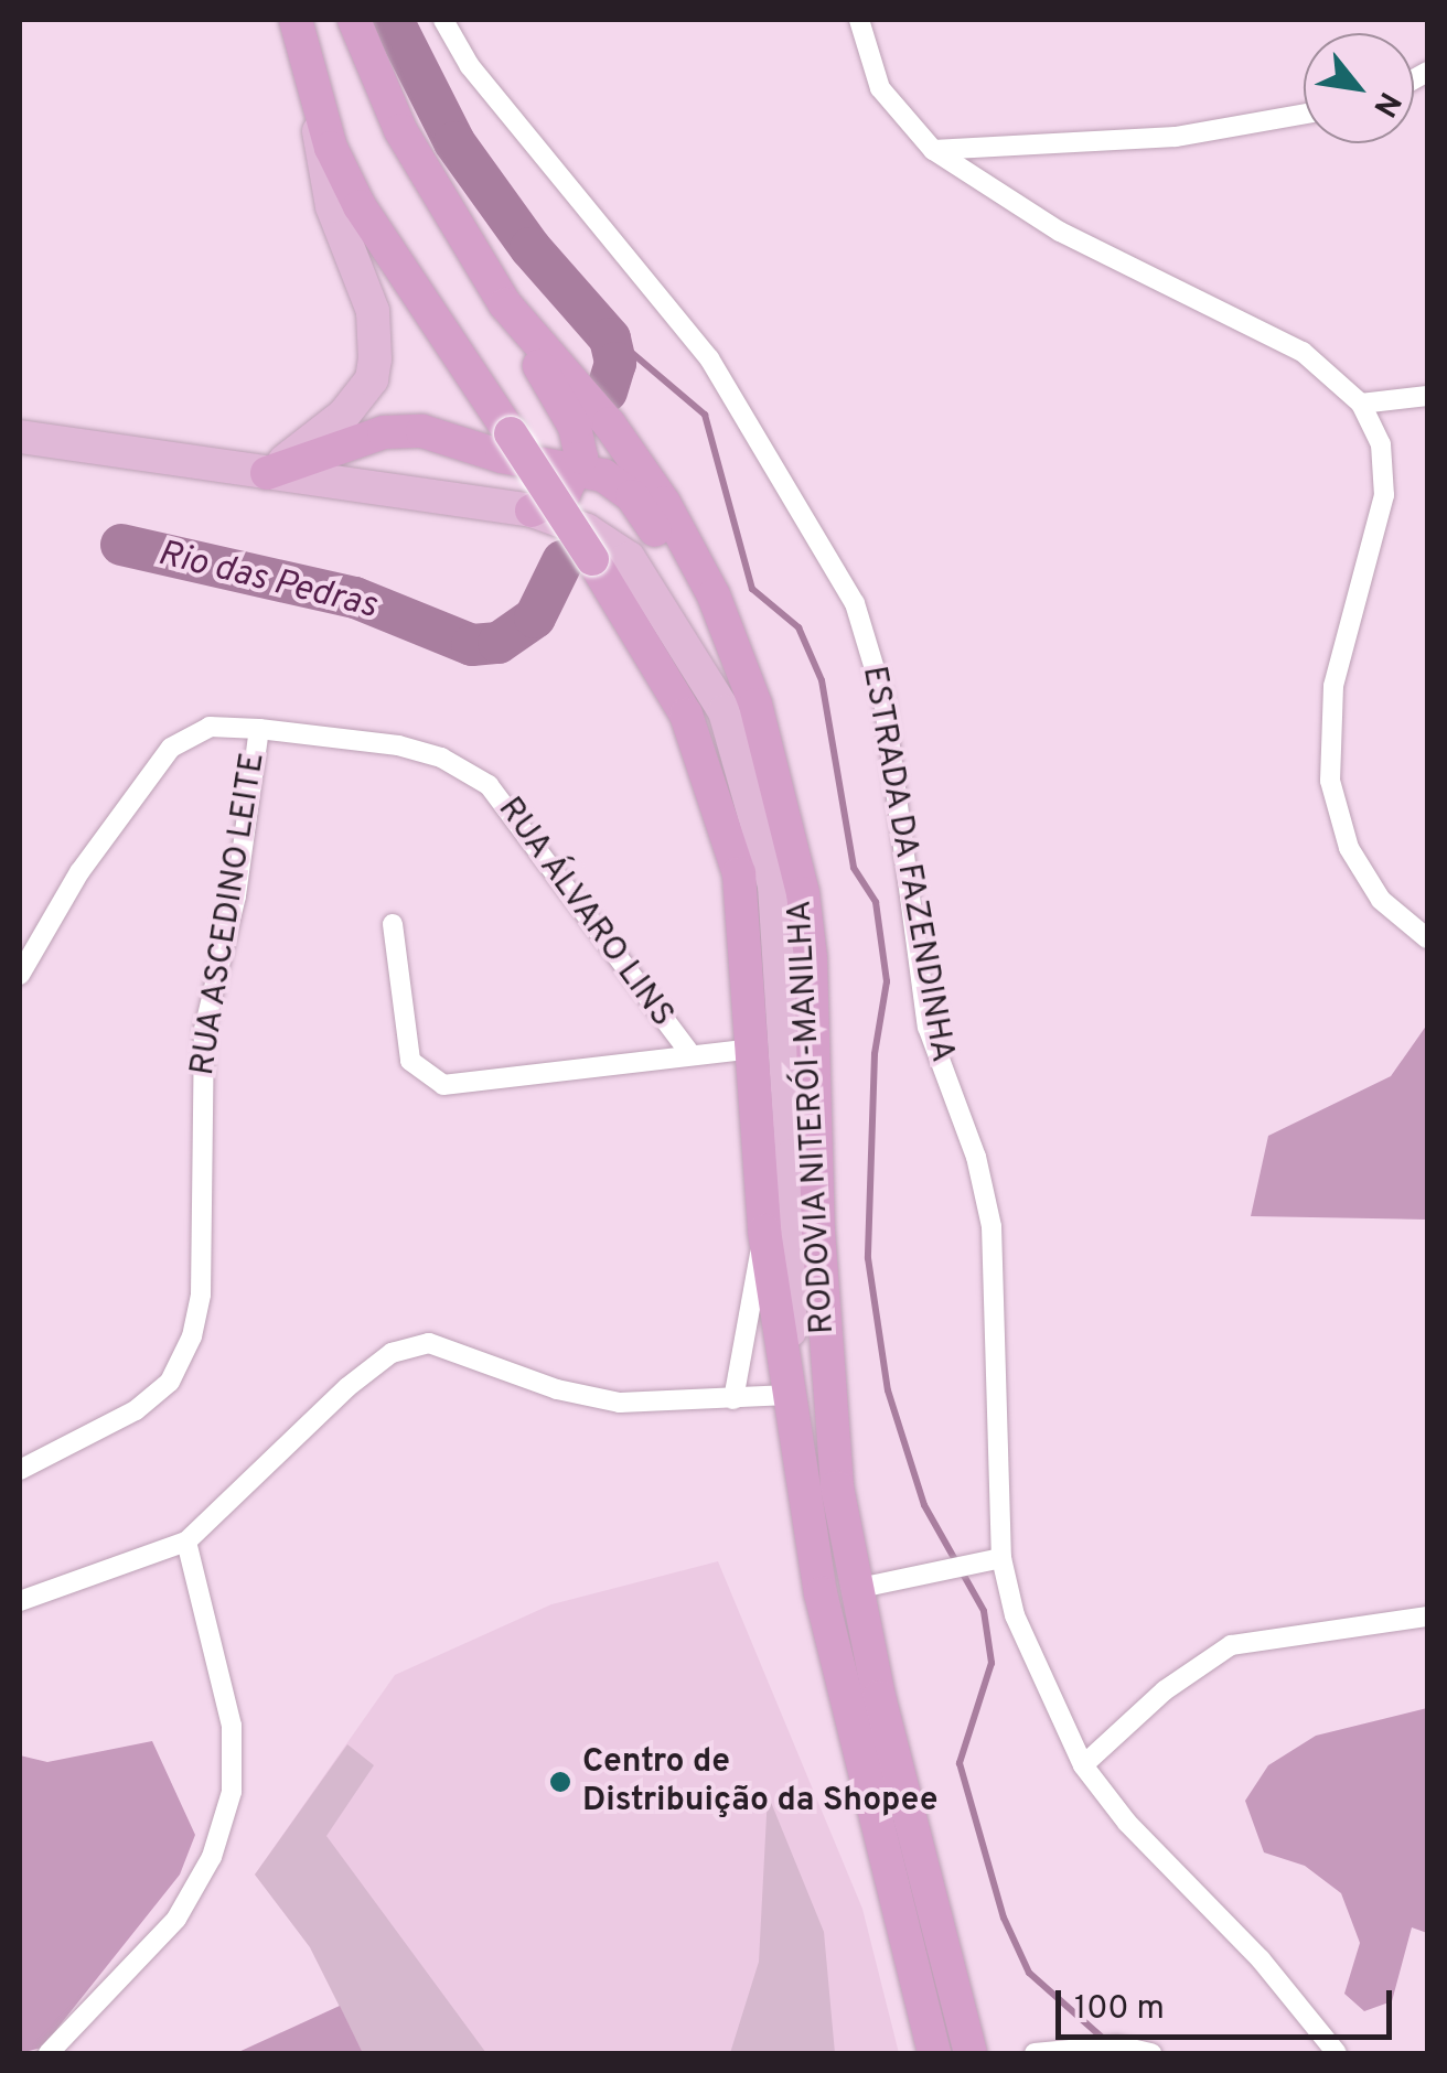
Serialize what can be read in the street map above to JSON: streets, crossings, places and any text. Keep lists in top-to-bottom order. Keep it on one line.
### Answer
{"streets":{"highway":["RODOVIA NITERÓI-MANILHA"],"street":["ESTRADA DA FAZENDINHA","RUA ÁLVARO LINS","RUA ASCEDINO LEITE"]},"crossings":[["RUA ÁLVARO LINS","RUA ASCEDINO LEITE"]],"water":["Rio das Pedras"],"places":["Centro de Distribuição da Shopee"],"scale_bar":"100 m","north":"bottom right"}
